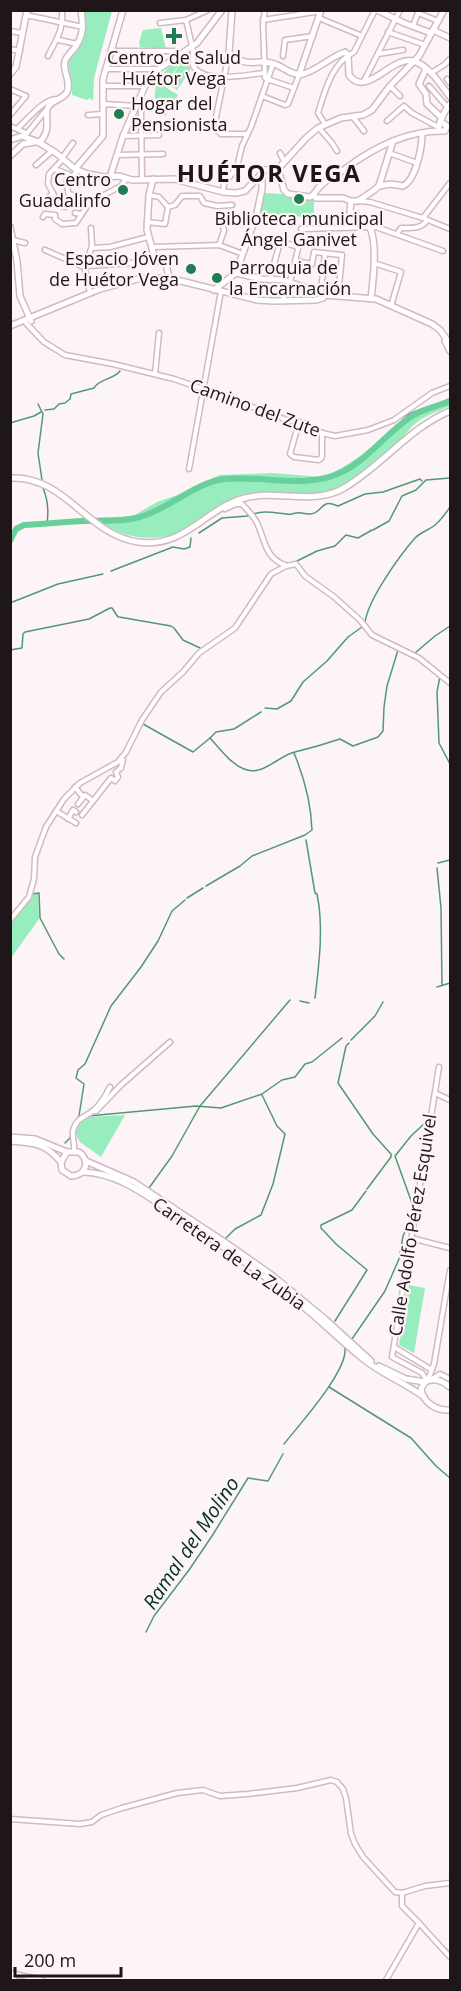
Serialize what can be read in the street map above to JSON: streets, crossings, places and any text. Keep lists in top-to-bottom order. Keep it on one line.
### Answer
{"streets":{"street":["Camino del Zute","Calle Adolfo Pérez Esquivel","Carretera de La Zubia"]},"districts":["HUÉTOR VEGA"],"water":["Ramal del Molino"],"places":{"health":["Centro de Salud Huétor Vega"],"other":["Hogar del Pensionista","Centro Guadalinfo","Biblioteca municipal Ángel Ganivet","Espacio Jóven de Huétor Vega","Parroquia de la Encarnación"]},"scale_bar":"200 m"}
